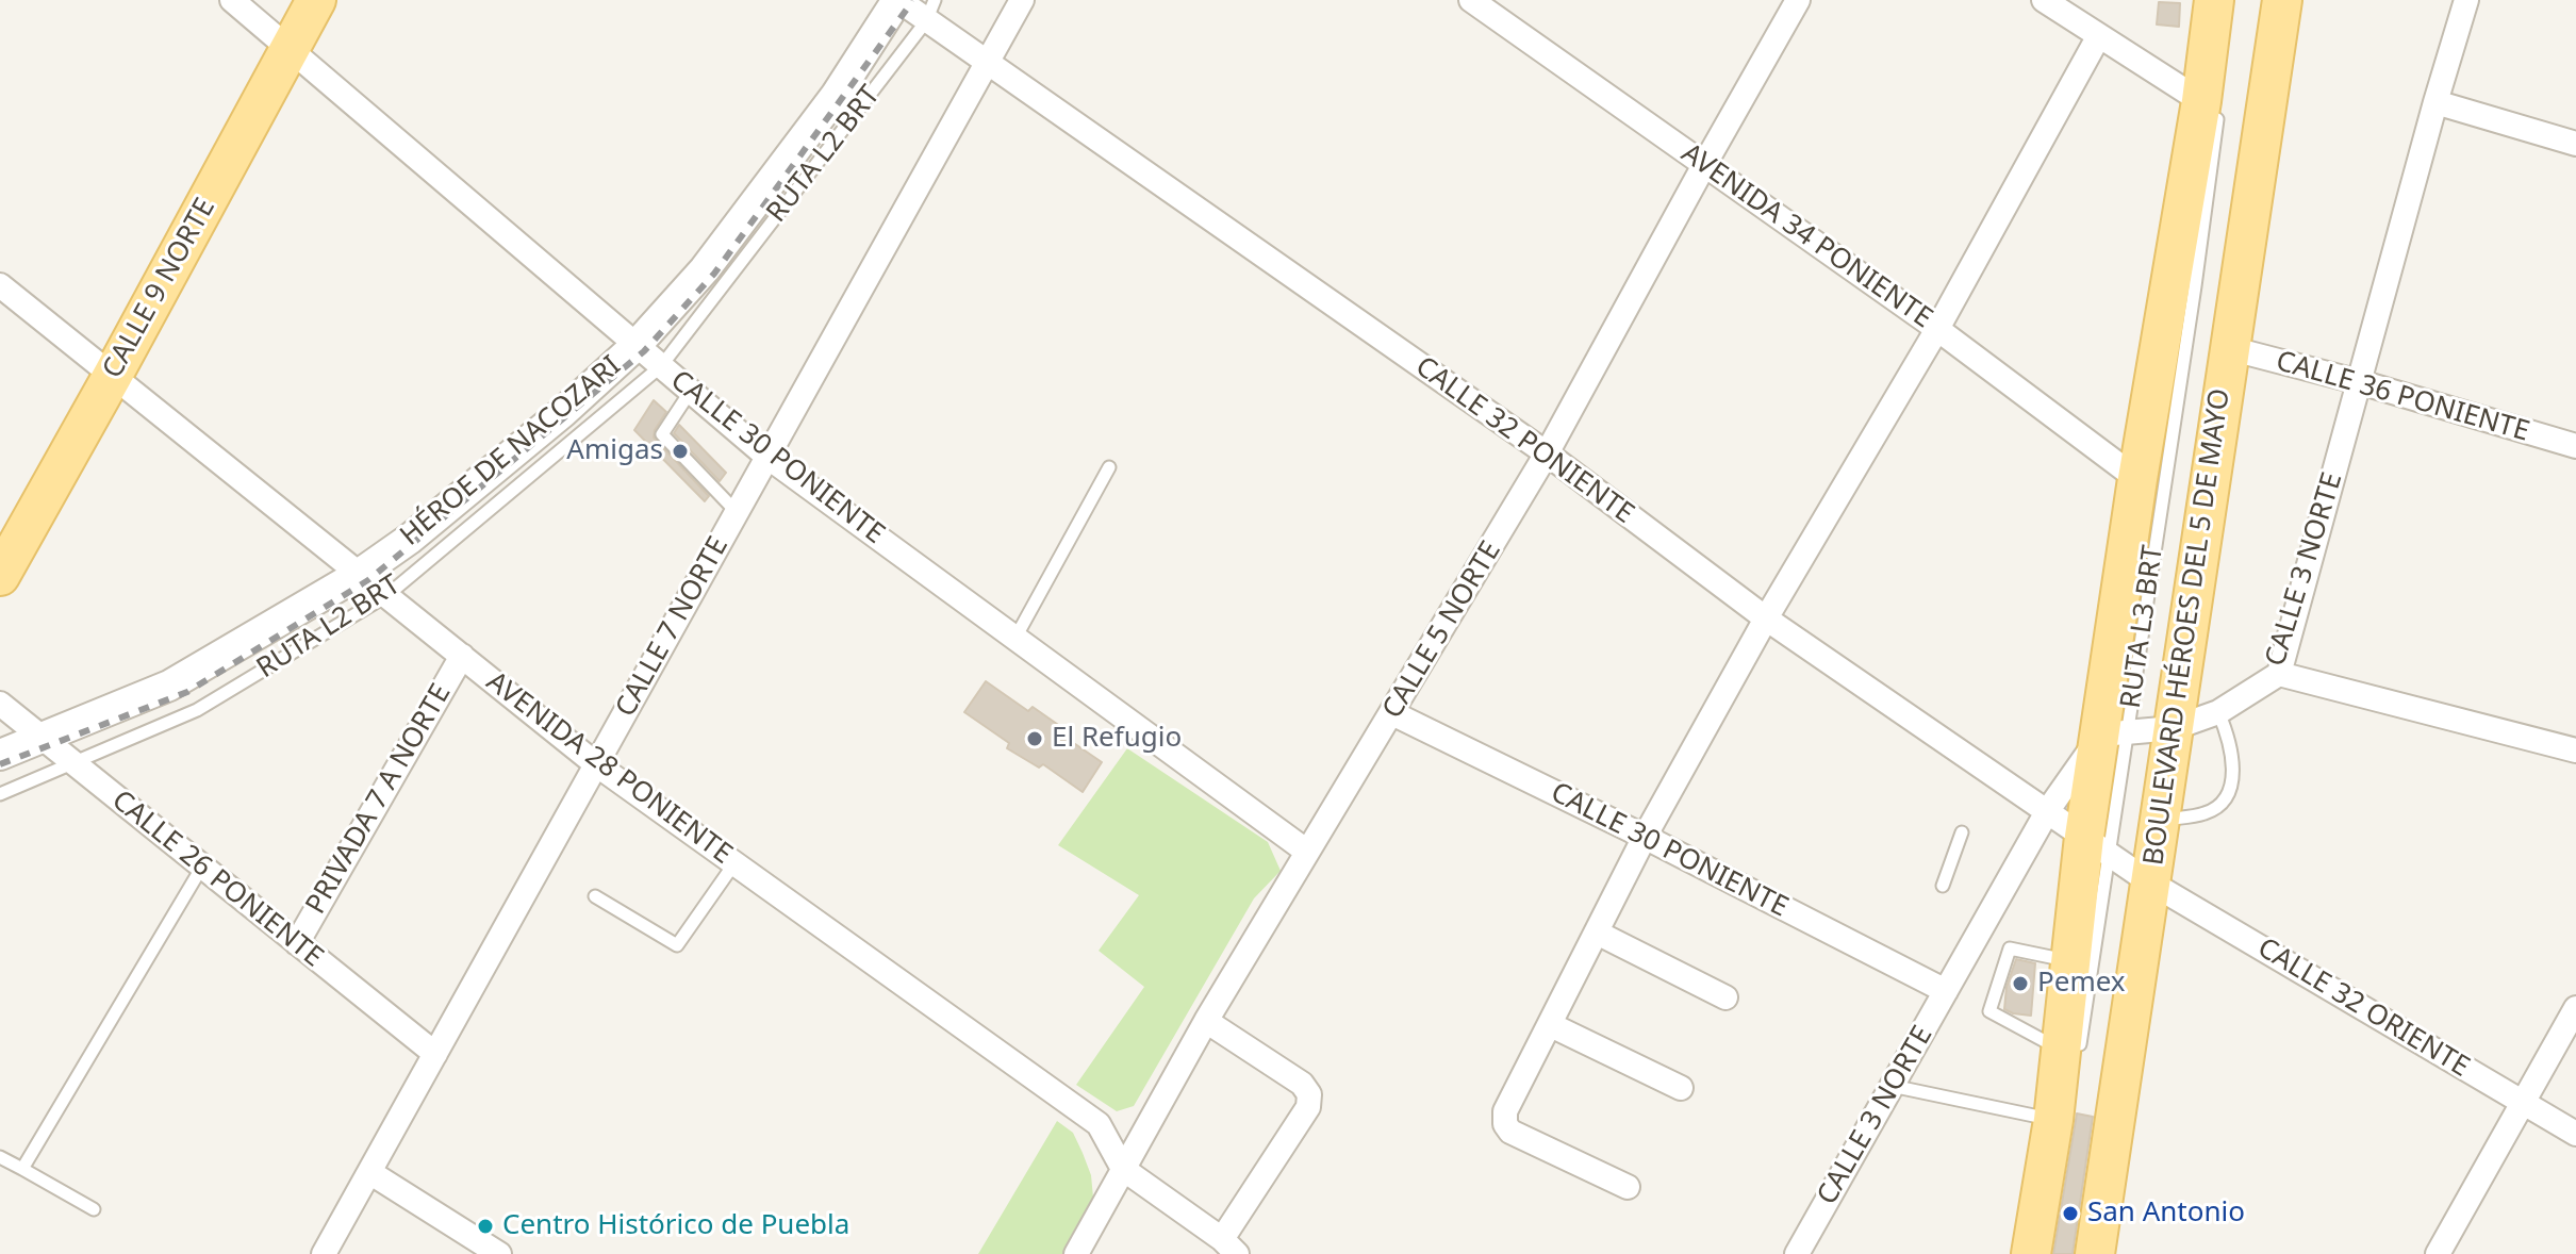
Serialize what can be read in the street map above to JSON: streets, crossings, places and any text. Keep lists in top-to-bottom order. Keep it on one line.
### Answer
{"streets":{"main road":["CALLE 9 NORTE","BOULEVARD HÉROES DEL 5 DE MAYO"],"street":["AVENIDA 34 PONIENTE","CALLE 36 PONIENTE","CALLE 32 PONIENTE","HÉROE DE NACOZARI","CALLE 30 PONIENTE","CALLE 3 NORTE","CALLE 7 NORTE","CALLE 5 NORTE","AVENIDA 28 PONIENTE","PRIVADA 7 A NORTE","CALLE 26 PONIENTE","CALLE 32 ORIENTE"],"lane":["RUTA L2 BRT","RUTA L3 BRT"]},"crossings":[["RUTA L2 BRT","CALLE 32 PONIENTE"],["RUTA L2 BRT","CALLE 30 PONIENTE"],["RUTA L2 BRT","AVENIDA 28 PONIENTE"],["RUTA L2 BRT","CALLE 26 PONIENTE"],["AVENIDA 34 PONIENTE","CALLE 5 NORTE"],["CALLE 9 NORTE","CALLE 30 PONIENTE"],["CALLE 9 NORTE","AVENIDA 28 PONIENTE"],["CALLE 36 PONIENTE","CALLE 3 NORTE"],["CALLE 36 PONIENTE","BOULEVARD HÉROES DEL 5 DE MAYO"],["CALLE 32 PONIENTE","HÉROE DE NACOZARI"],["CALLE 32 PONIENTE","CALLE 3 NORTE"],["CALLE 32 PONIENTE","CALLE 7 NORTE"],["CALLE 32 PONIENTE","RUTA L3 BRT"],["CALLE 32 PONIENTE","BOULEVARD HÉROES DEL 5 DE MAYO"],["CALLE 32 PONIENTE","CALLE 5 NORTE"],["CALLE 32 PONIENTE","CALLE 32 ORIENTE"],["HÉROE DE NACOZARI","CALLE 30 PONIENTE"],["HÉROE DE NACOZARI","AVENIDA 28 PONIENTE"],["HÉROE DE NACOZARI","CALLE 26 PONIENTE"],["CALLE 30 PONIENTE","CALLE 3 NORTE"],["CALLE 30 PONIENTE","CALLE 7 NORTE"],["CALLE 30 PONIENTE","CALLE 5 NORTE"],["CALLE 3 NORTE","RUTA L3 BRT"],["CALLE 3 NORTE","BOULEVARD HÉROES DEL 5 DE MAYO"],["CALLE 7 NORTE","AVENIDA 28 PONIENTE"],["CALLE 7 NORTE","CALLE 26 PONIENTE"],["RUTA L3 BRT","BOULEVARD HÉROES DEL 5 DE MAYO"],["RUTA L3 BRT","CALLE 32 ORIENTE"],["BOULEVARD HÉROES DEL 5 DE MAYO","CALLE 32 ORIENTE"],["CALLE 5 NORTE","AVENIDA 28 PONIENTE"],["AVENIDA 28 PONIENTE","PRIVADA 7 A NORTE"],["PRIVADA 7 A NORTE","CALLE 26 PONIENTE"]],"places":["Amigas","El Refugio","Pemex","San Antonio","Centro Histórico de Puebla"]}
